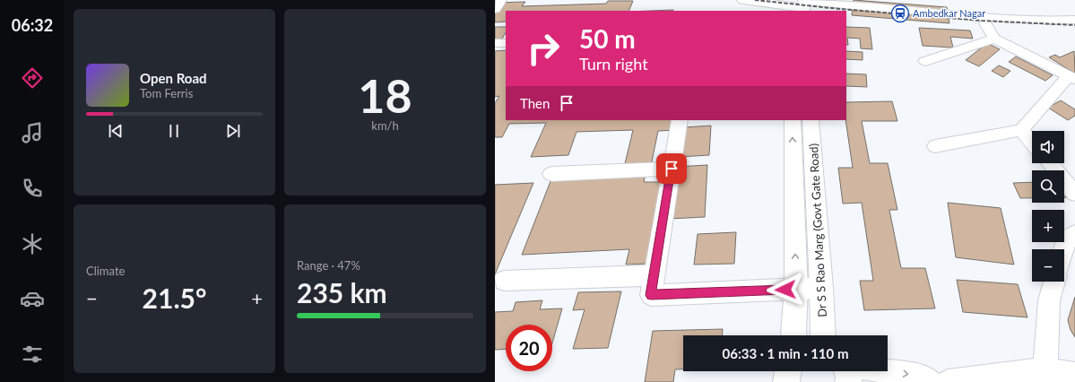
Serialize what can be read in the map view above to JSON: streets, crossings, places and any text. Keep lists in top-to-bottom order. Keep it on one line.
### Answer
{"streets":{"main road":["Dr S S Rao Marg (Govt Gate Road)"]},"places":{"station":["Ambedkar Nagar"]},"page":{"tabs":"06:32","tile":[["18","km/h"],"Climate",["Range · 47%","235 km"]],"turn":["50 m","Turn right"],"song":["Open Road","Tom Ferris"],"then":"Then","map_buttons":["+","−"],"heat":["−","21.5°","+"],"limit":"20","trip":"06:33 · 1 min · 110 m"}}
